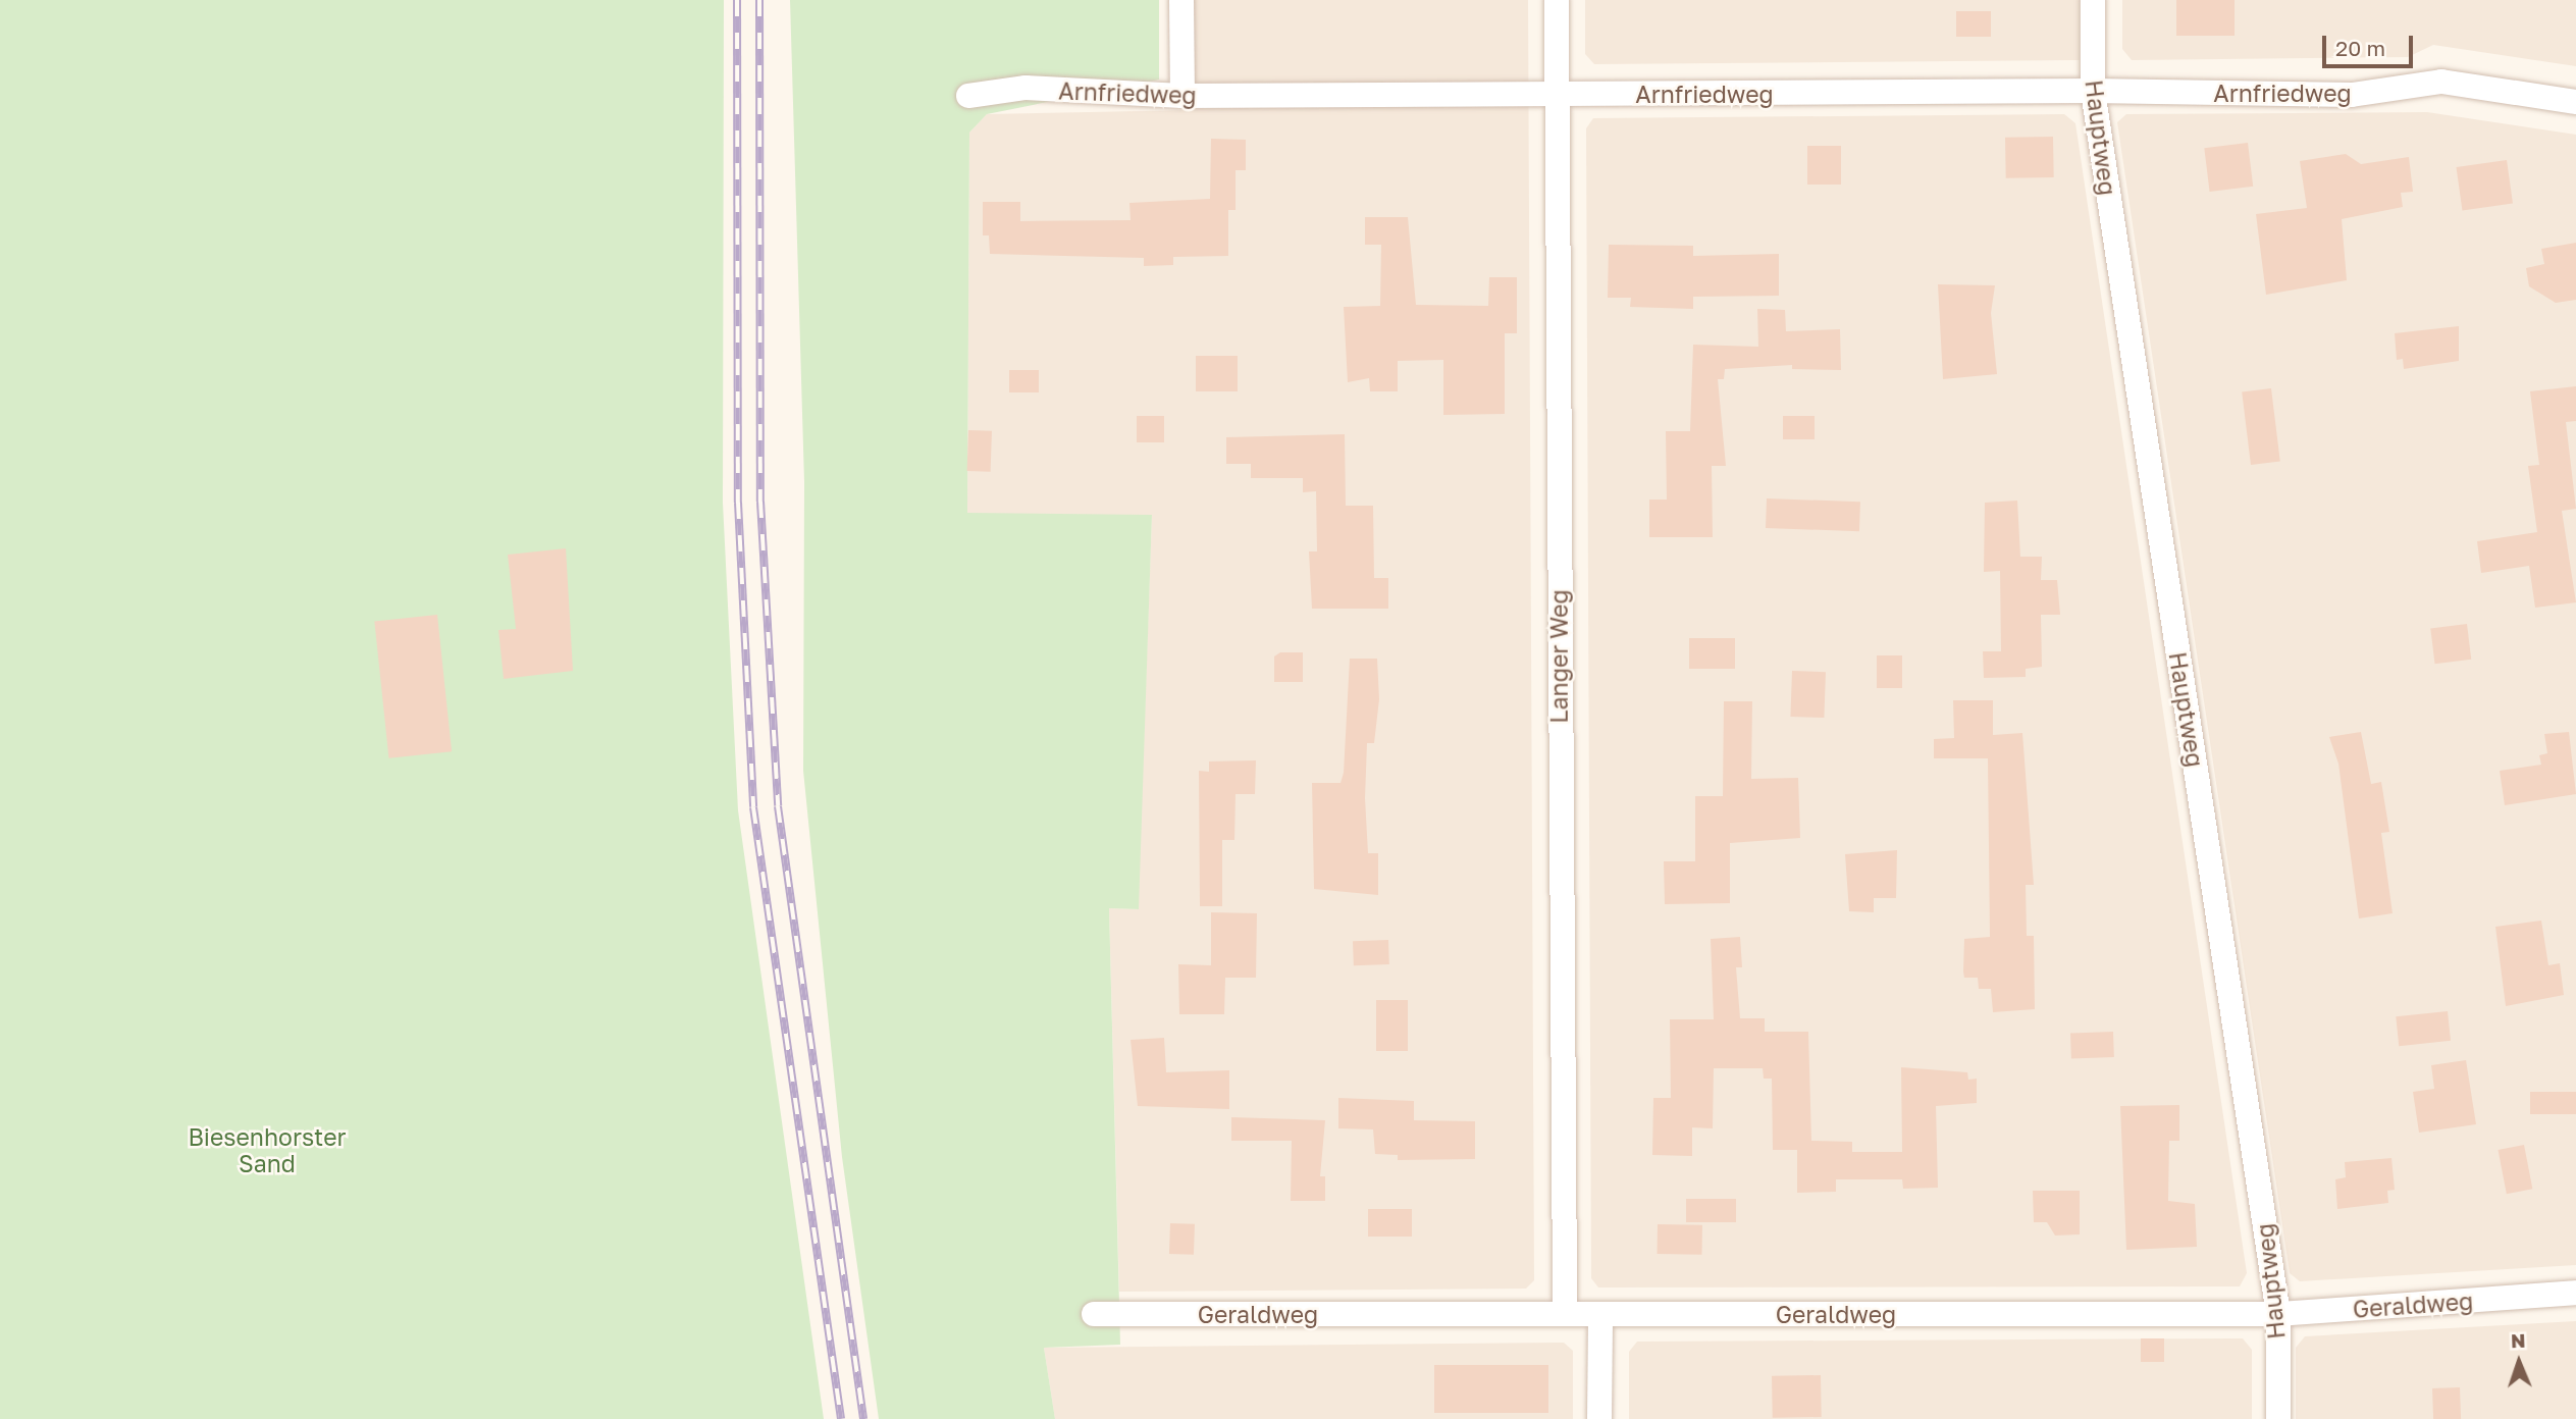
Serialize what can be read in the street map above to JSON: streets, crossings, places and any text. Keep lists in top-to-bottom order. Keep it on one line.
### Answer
{"streets":{"street":["Arnfriedweg","Hauptweg","Langer Weg","Geraldweg"]},"crossings":[["Arnfriedweg","Hauptweg"],["Arnfriedweg","Langer Weg"],["Hauptweg","Geraldweg"],["Langer Weg","Geraldweg"]],"parks":["Biesenhorster Sand"],"scale_bar":"20 m","north":"top"}
